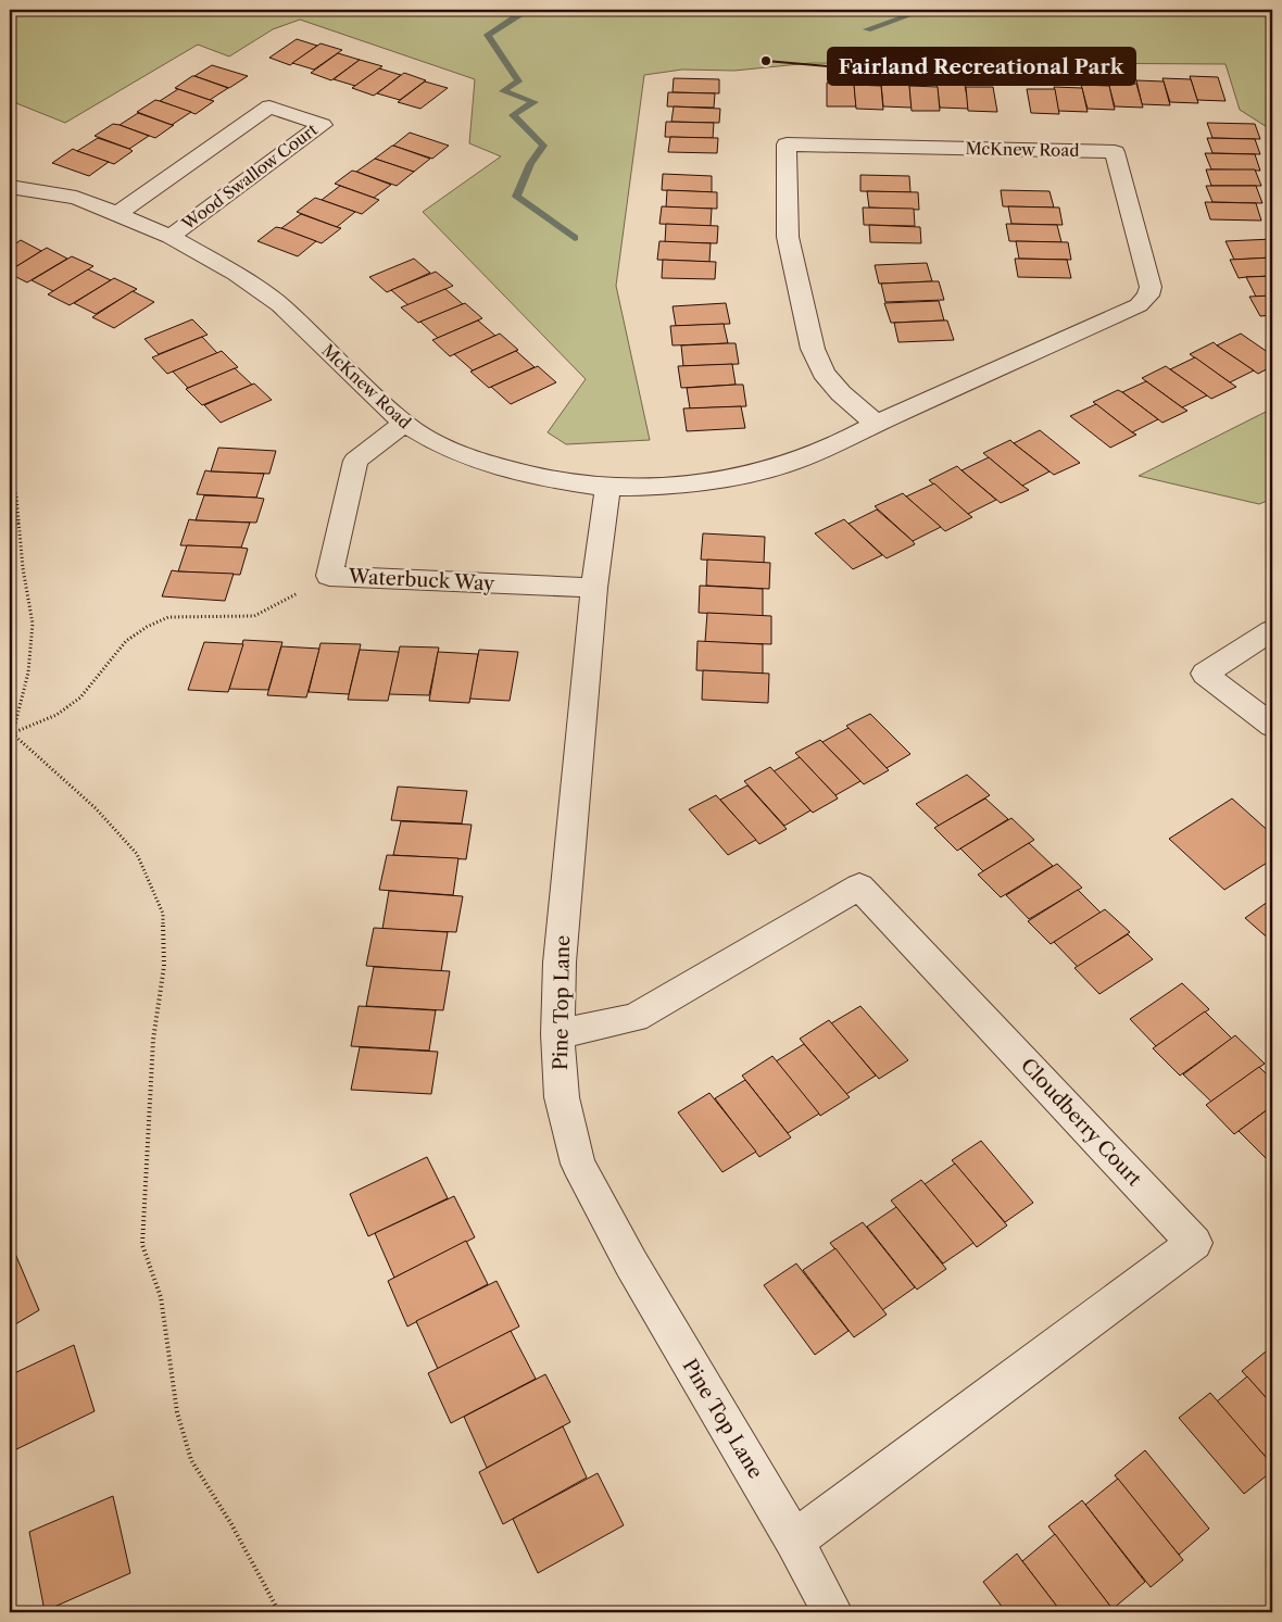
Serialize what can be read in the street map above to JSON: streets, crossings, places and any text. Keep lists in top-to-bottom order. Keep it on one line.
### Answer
{"streets":{"street":["McKnew Road","Wood Swallow Court","Waterbuck Way","Pine Top Lane","Cloudberry Court"]},"crossings":[["McKnew Road","Wood Swallow Court"],["McKnew Road","Waterbuck Way"],["McKnew Road","Pine Top Lane"],["Waterbuck Way","Pine Top Lane"],["Pine Top Lane","Cloudberry Court"]],"places":["Fairland Recreational Park"]}
